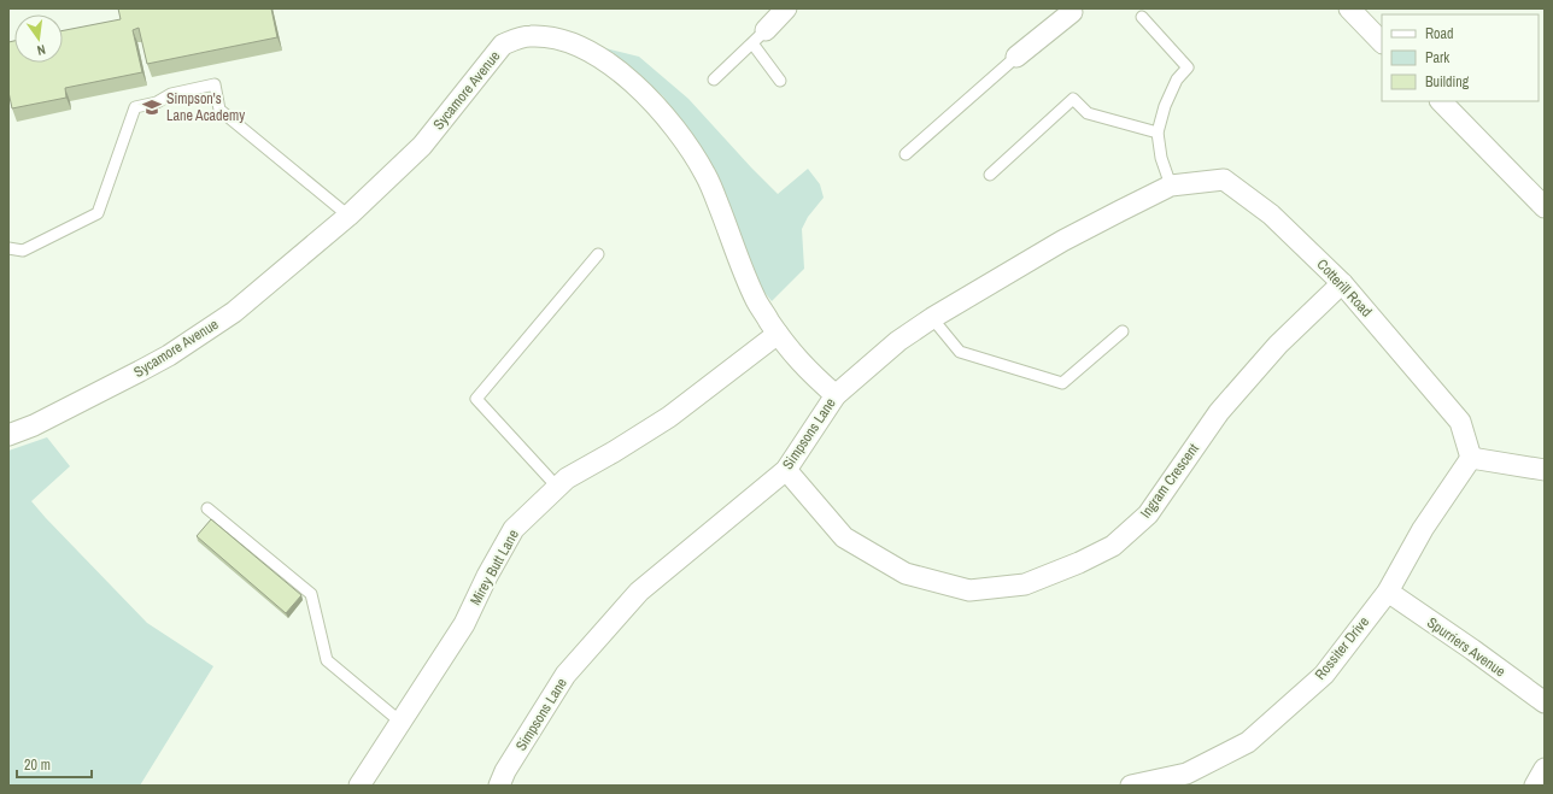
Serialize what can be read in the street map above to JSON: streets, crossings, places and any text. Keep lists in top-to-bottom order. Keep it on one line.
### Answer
{"streets":{"street":["Sycamore Avenue","Cotterill Road","Simpsons Lane","Ingram Crescent","Mirey Butt Lane","Spurriers Avenue","Rossiter Drive"]},"crossings":[["Sycamore Avenue","Simpsons Lane"],["Sycamore Avenue","Mirey Butt Lane"],["Cotterill Road","Simpsons Lane"],["Cotterill Road","Ingram Crescent"],["Cotterill Road","Rossiter Drive"],["Simpsons Lane","Ingram Crescent"],["Spurriers Avenue","Rossiter Drive"]],"places":{"school or university":["Simpson's Lane Academy"]},"legend":["Road","Park","Building"],"scale_bar":"20 m","north":"bottom"}
